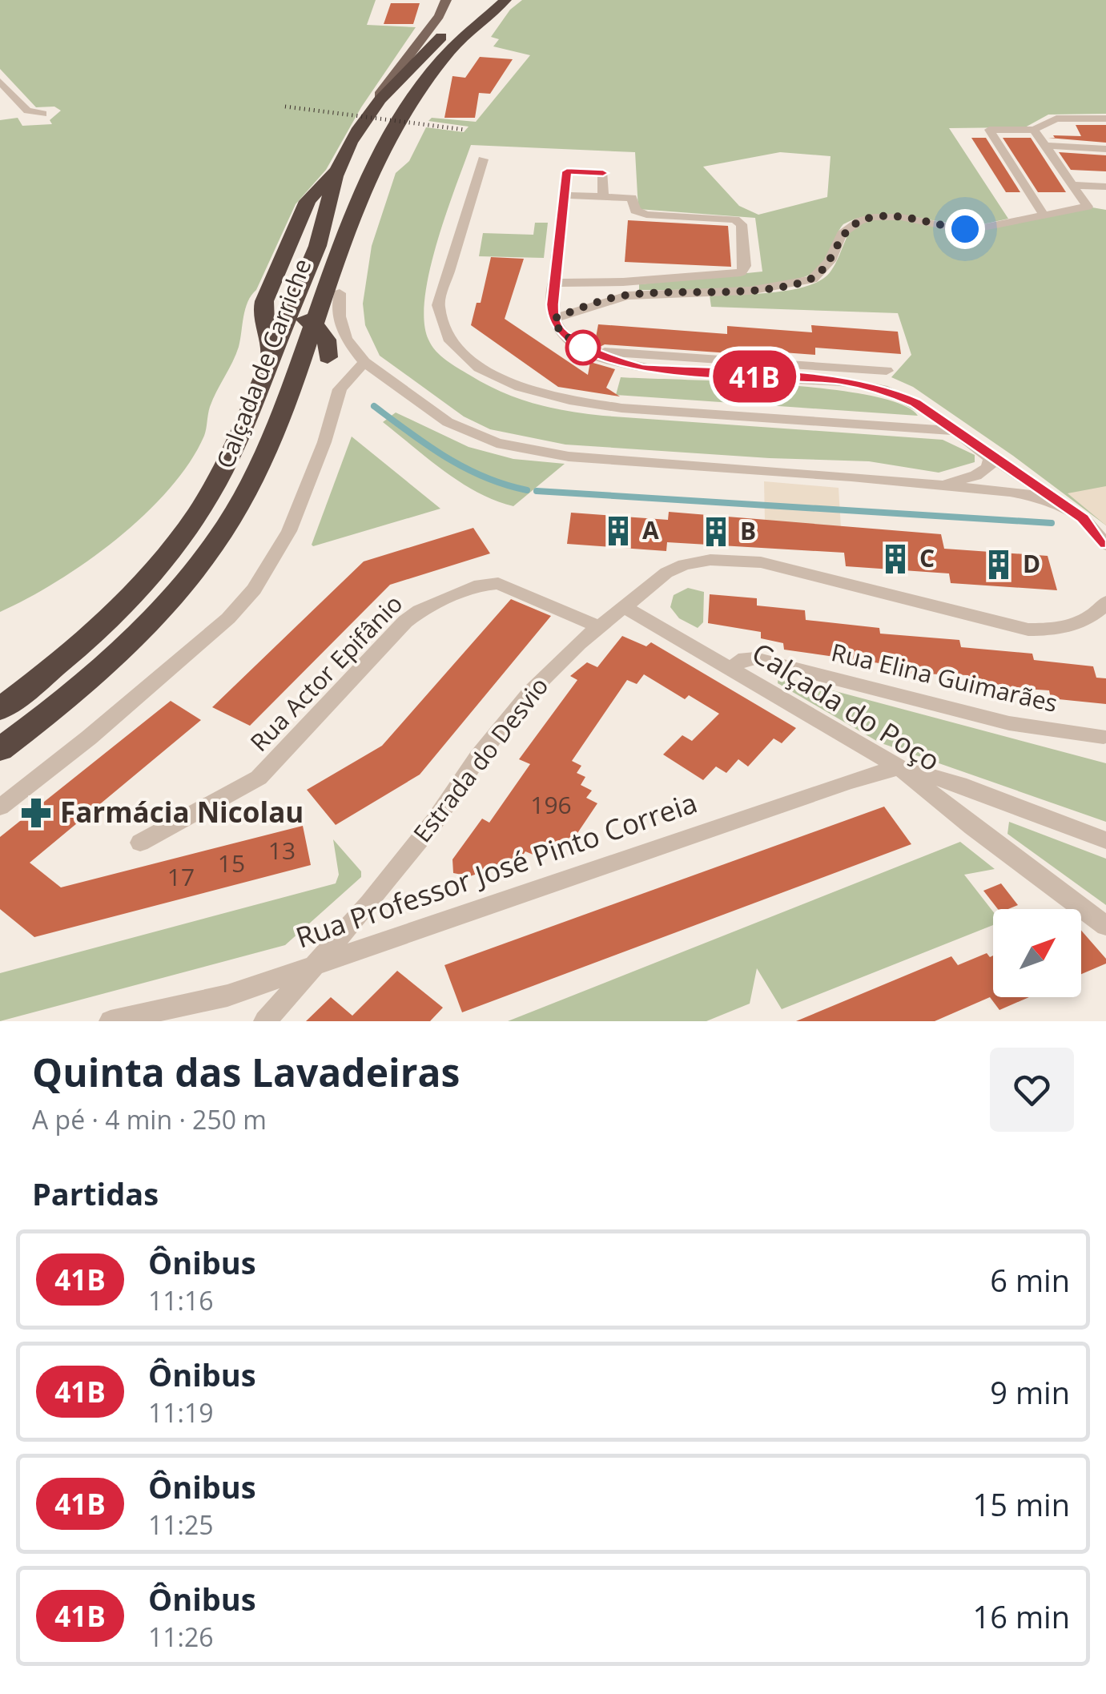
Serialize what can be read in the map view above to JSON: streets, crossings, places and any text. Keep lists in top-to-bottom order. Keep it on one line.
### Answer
{"streets":{"highway":["Calçada de Carriche"],"street":["Rua Actor Epifânio","Rua Elina Guimarães","Calçada do Poço","Estrada do Desvio","Rua Professor José Pinto Correia"]},"crossings":[["Rua Actor Epifânio","Estrada do Desvio"],["Rua Elina Guimarães","Calçada do Poço"],["Calçada do Poço","Estrada do Desvio"],["Calçada do Poço","Rua Professor José Pinto Correia"],["Estrada do Desvio","Rua Professor José Pinto Correia"]],"places":{"building":["A","B","C","D"],"pharmacy":["Farmácia Nicolau"]},"lines":["bus line 41B"],"house_numbers":["196","13","15","17"],"north":"top right","page":{"on_map":"41B","heading":[["Quinta das Lavadeiras","A pé · 4 min · 250 m"],"Partidas"],"list":[{"mark":"41B","name":"Ônibus","note":"11:16","value":"6 min"},{"mark":"41B","name":"Ônibus","note":"11:19","value":"9 min"},{"mark":"41B","name":"Ônibus","note":"11:25","value":"15 min"},{"mark":"41B","name":"Ônibus","note":"11:26","value":"16 min"}]}}
